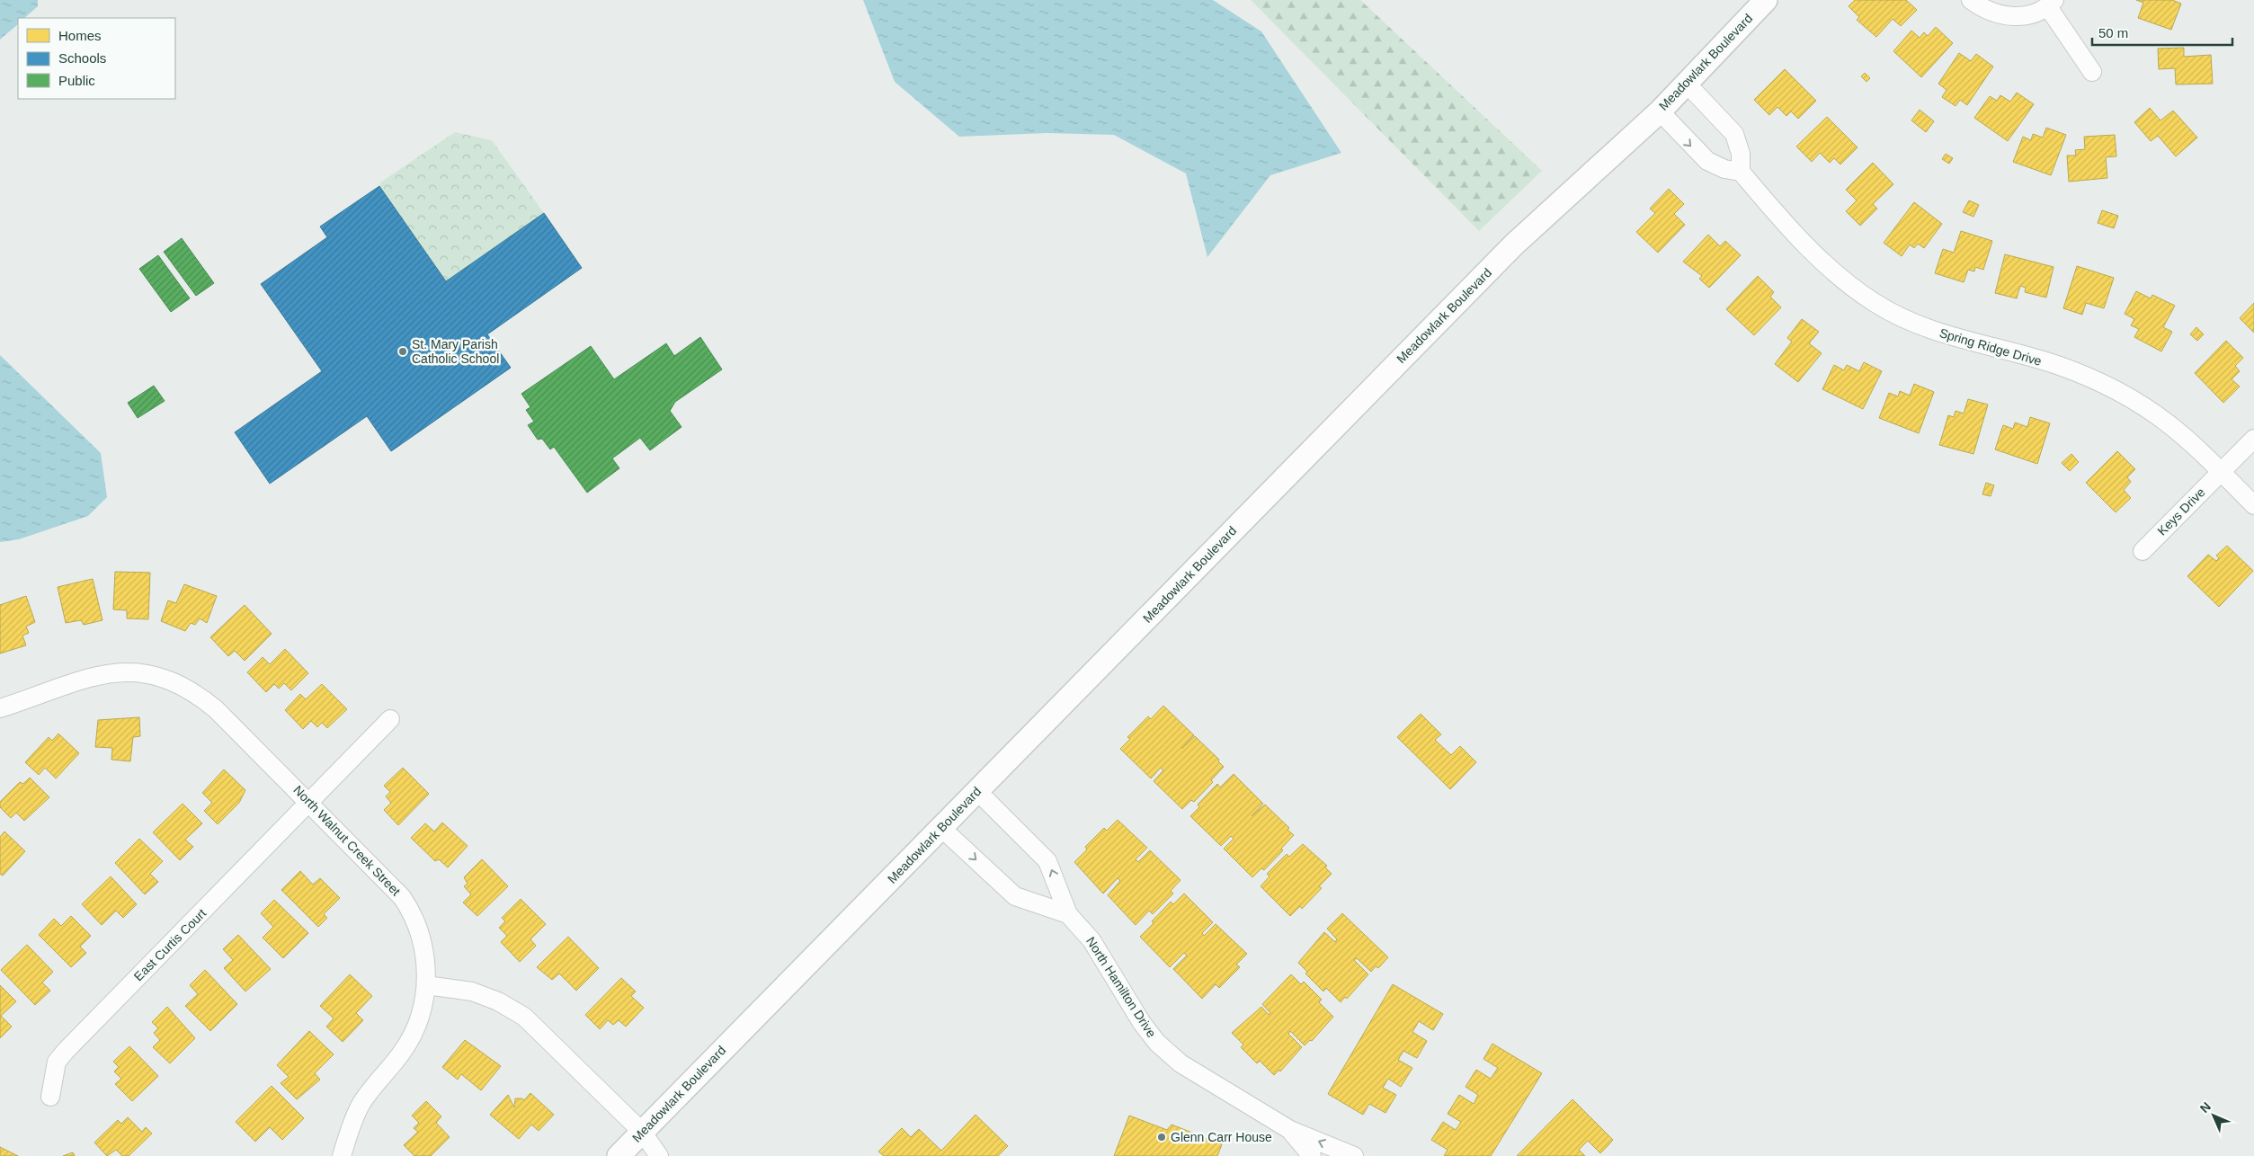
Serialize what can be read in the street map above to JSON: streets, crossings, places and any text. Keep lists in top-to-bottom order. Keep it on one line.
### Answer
{"streets":{"street":["Meadowlark Boulevard","Spring Ridge Drive","Keys Drive","North Walnut Creek Street","East Curtis Court","North Hamilton Drive"]},"crossings":[["Meadowlark Boulevard","North Hamilton Drive"],["Spring Ridge Drive","Keys Drive"],["North Walnut Creek Street","East Curtis Court"]],"places":["St. Mary Parish Catholic School","Glenn Carr House"],"legend":["Homes","Schools","Public"],"scale_bar":"50 m","north":"top left"}
